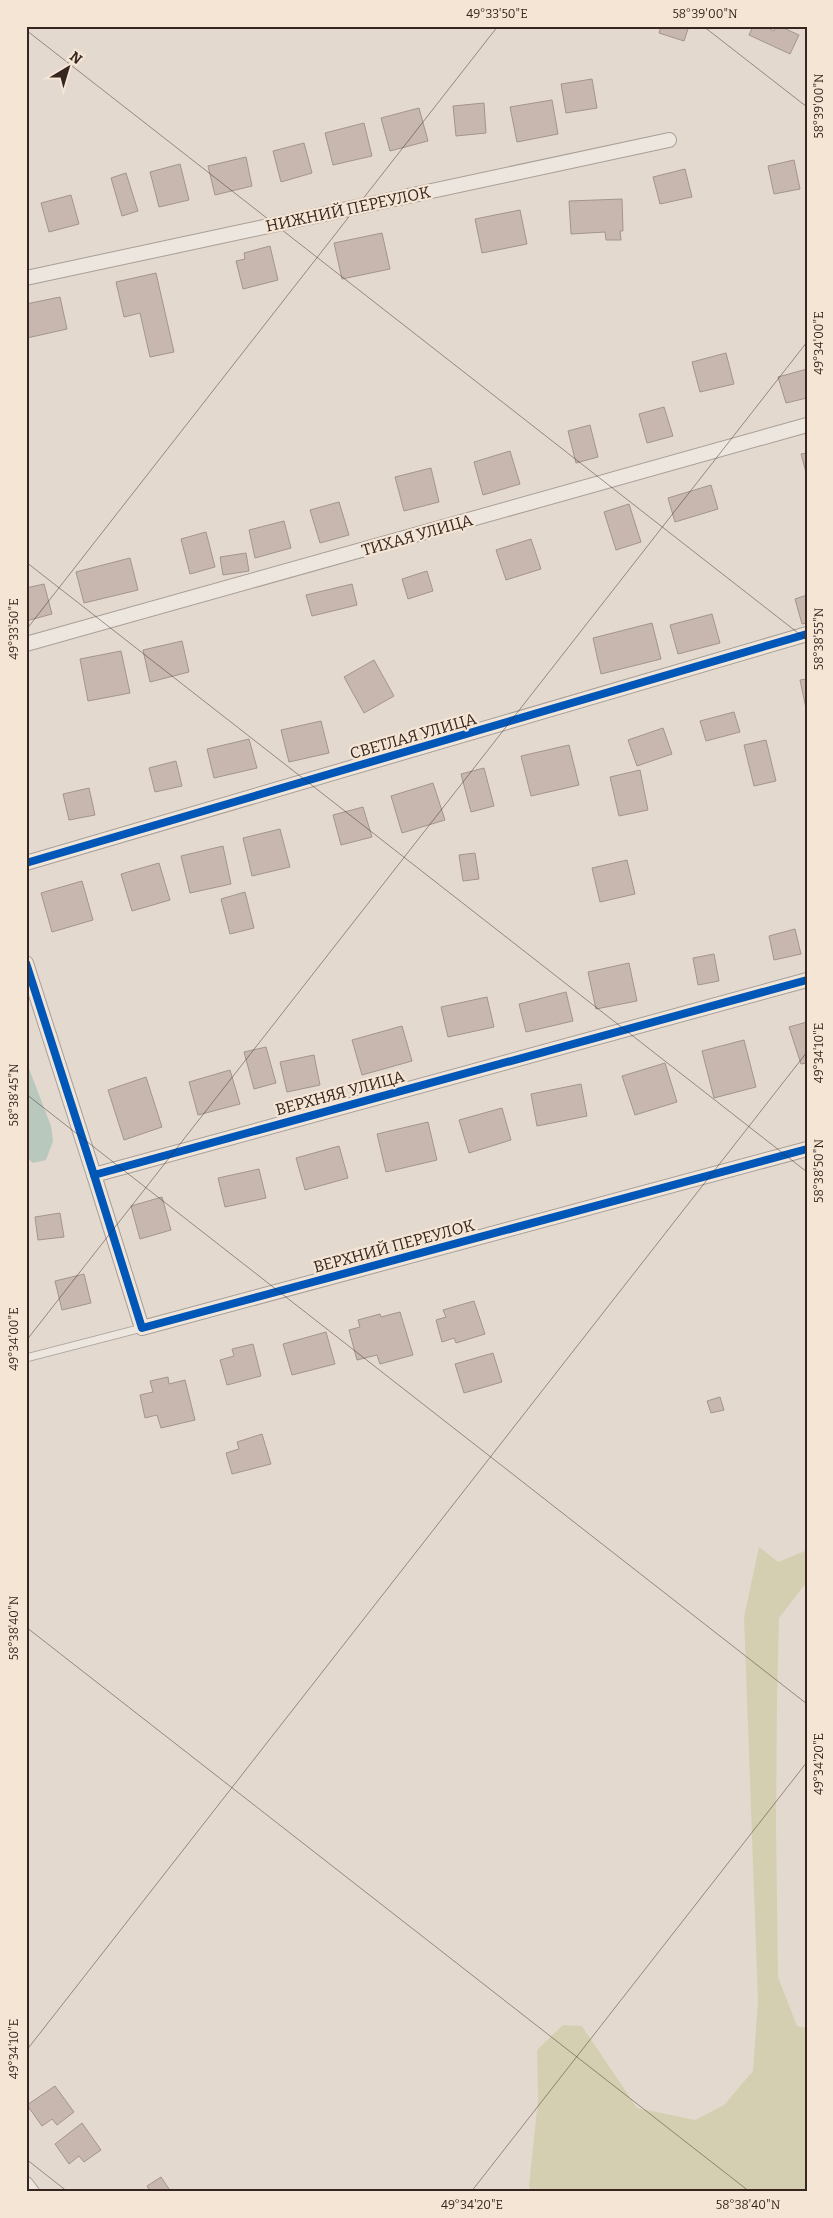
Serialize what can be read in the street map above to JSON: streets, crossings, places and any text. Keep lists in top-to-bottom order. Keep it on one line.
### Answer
{"streets":{"street":["НИЖНИЙ ПЕРЕУЛОК","ТИХАЯ УЛИЦА","СВЕТЛАЯ УЛИЦА","ВЕРХНЯЯ УЛИЦА","ВЕРХНИЙ ПЕРЕУЛОК"]},"north":"top right","coordinates":["49°33'50\"E","58°39'00\"N","49°34'00\"E","58°38'55\"N","49°34'10\"E","58°38'45\"N","58°38'50\"N","58°38'40\"N","49°34'20\"E"]}
